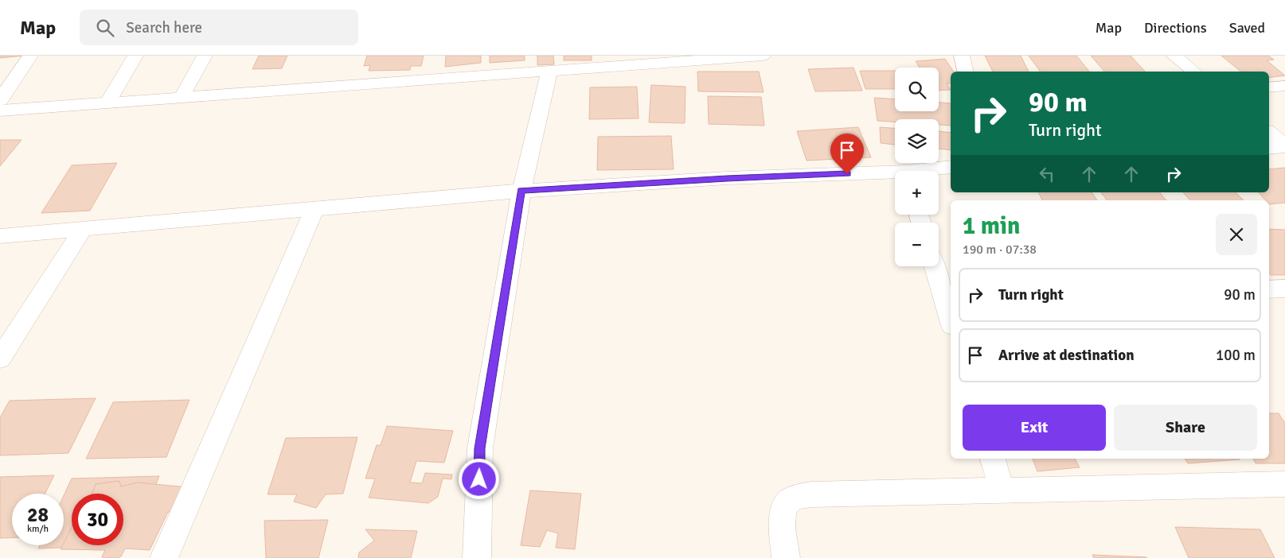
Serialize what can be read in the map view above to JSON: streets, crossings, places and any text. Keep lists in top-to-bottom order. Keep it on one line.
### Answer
{"page":{"header":"Map","search":"Search here","nav":["Map","Directions","Saved"],"map_buttons":["+","−"],"turn":["90 m","Turn right"],"heading":["1 min","190 m · 07:38"],"list":[{"name":"Turn right","value":"90 m"},{"name":"Arrive at destination","value":"100 m"}],"buttons":["Exit","Share"],"speed":"28 km/h","limit":"30"}}
